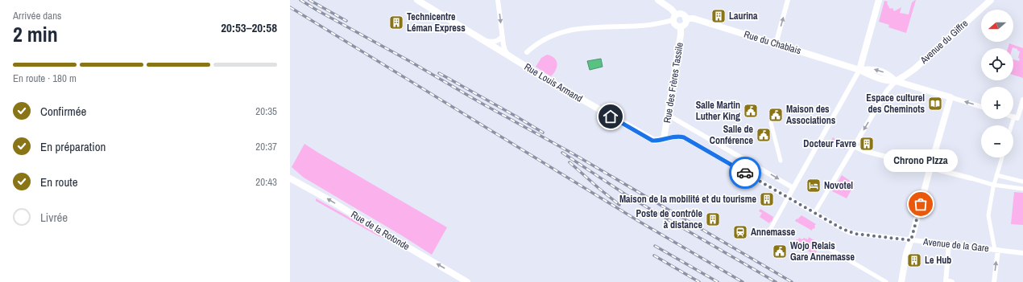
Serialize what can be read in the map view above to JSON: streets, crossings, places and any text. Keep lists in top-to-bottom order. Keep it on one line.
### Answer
{"streets":{"street":["Avenue du Giffre","Rue du Chablais","Rue Louis Armand","Rue des Frères Tassile","Rue de la Rotonde","Avenue de la Gare"]},"crossings":[["Avenue du Giffre","Rue du Chablais"],["Rue du Chablais","Rue des Frères Tassile"],["Rue Louis Armand","Rue des Frères Tassile"],["Rue Louis Armand","Avenue de la Gare"],["Rue des Frères Tassile","Avenue de la Gare"]],"one_way":["Rue de la Rotonde"],"places":{"building":["Laurina","Technicentre Léman Express","Docteur Favre","Maison de la mobilité et du tourisme","Poste de contrôle à distance","Le Hub"],"library":["Espace culturel des Cheminots"],"public building":["Salle Martin Luther King","Maison des Associations","Salle de Conférence","Wojo Relais Gare Annemasse"],"hotel":["Novotel"],"other":["Chrono PIzza"],"station":["Annemasse"]},"north":"left","page":{"heading":["2 min","Arrivée dans","20:53–20:58"],"map_buttons":["+","−"],"bar":"En route · 180 m","list":[["Confirmée","20:35"],["En préparation","20:37"],["En route","20:43"],"Livrée"],"bubble":"Chrono PIzza"}}
